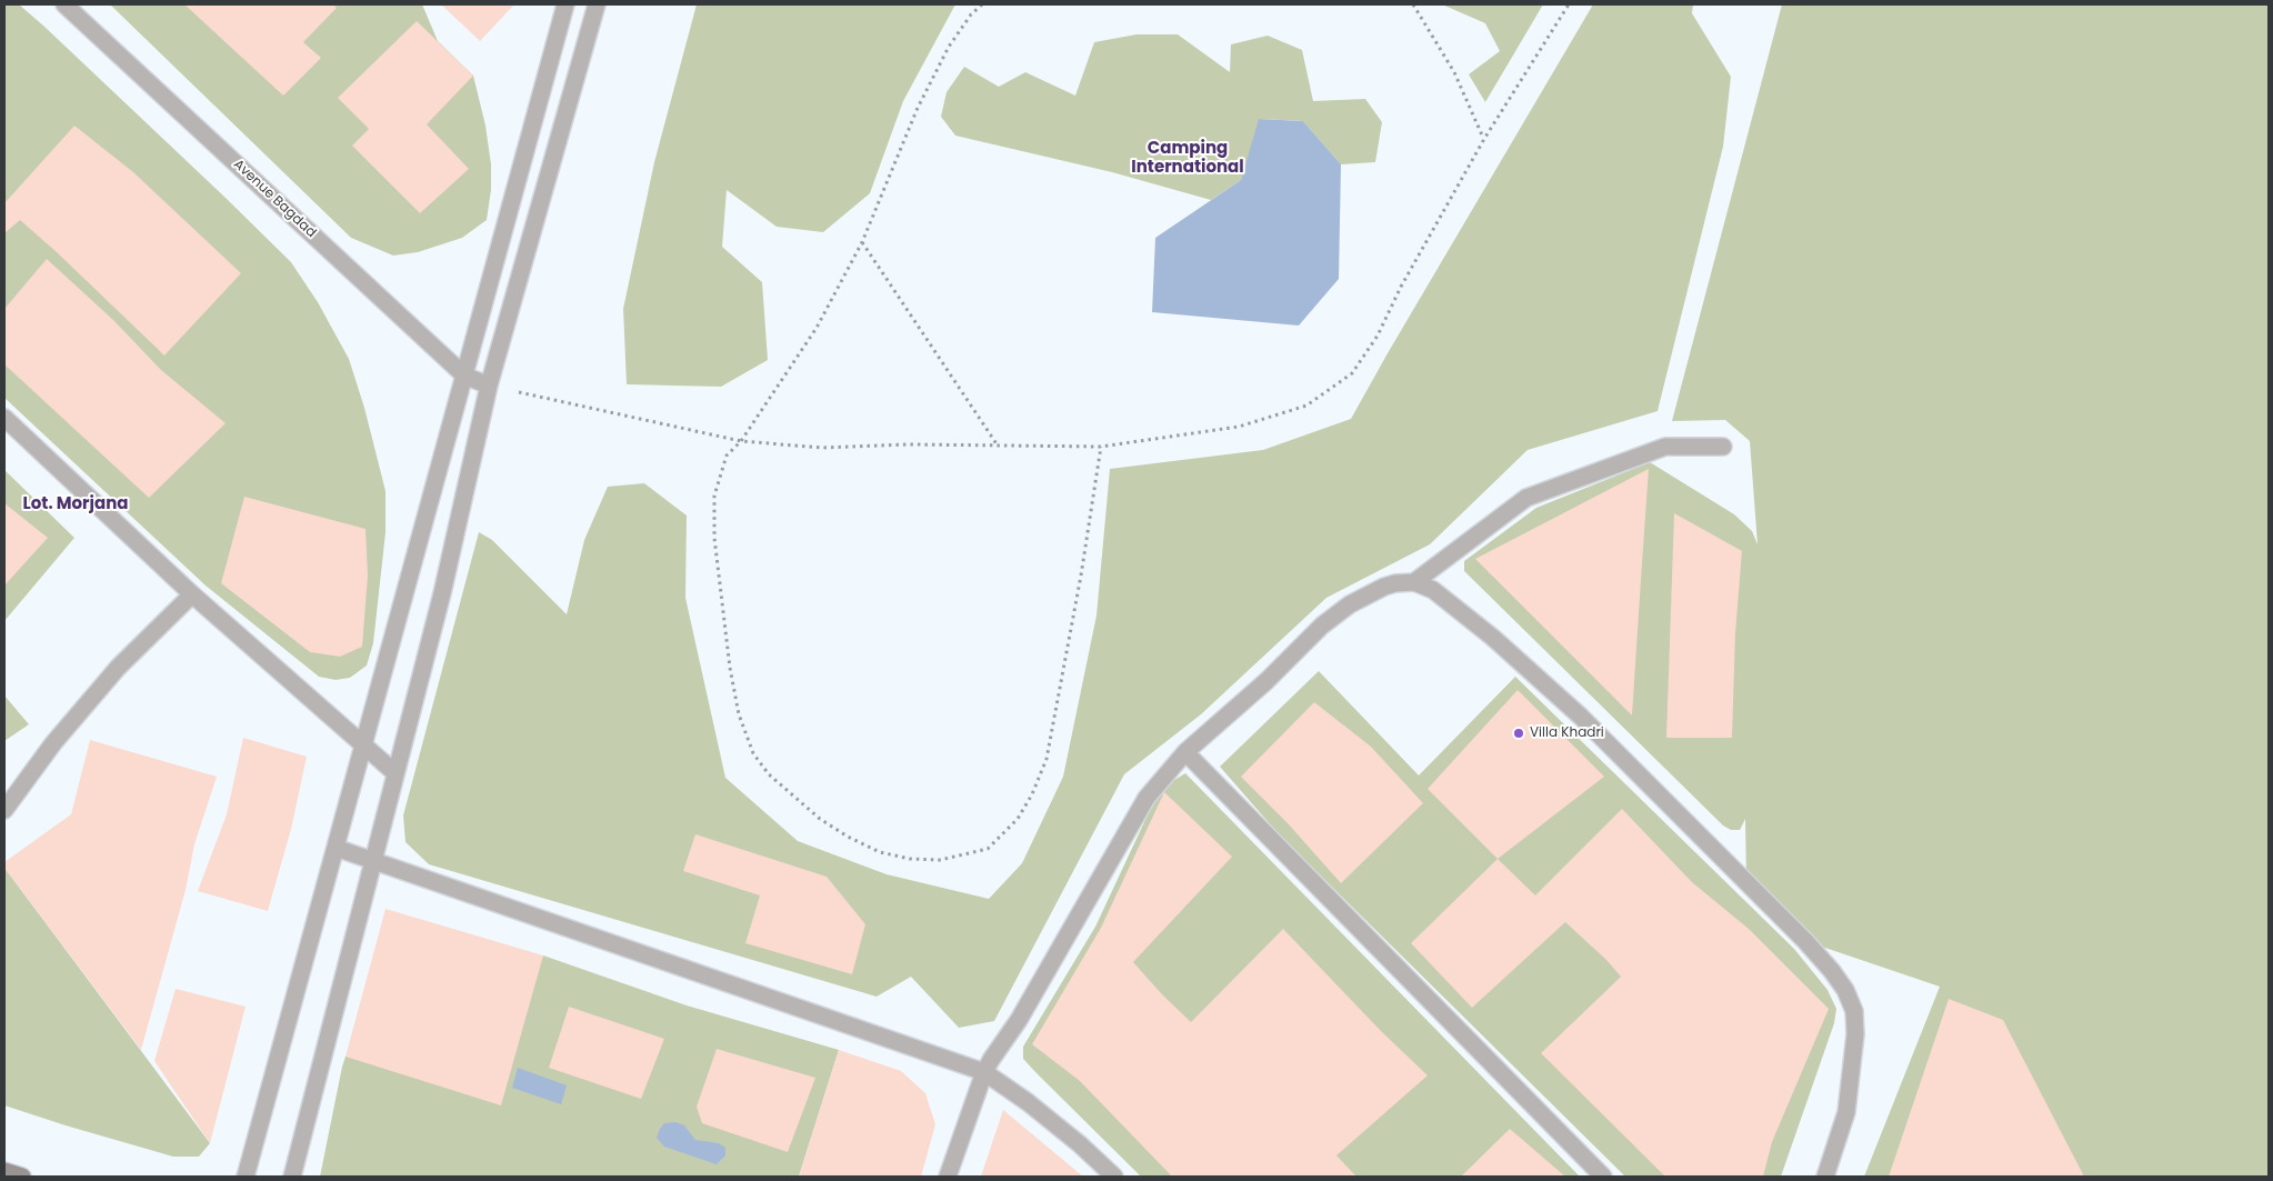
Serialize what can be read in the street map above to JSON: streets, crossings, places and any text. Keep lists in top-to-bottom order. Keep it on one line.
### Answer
{"streets":{"street":["Avenue Bagdad"]},"districts":["Camping International","Lot. Morjana"],"places":["Villa Khadri"]}
